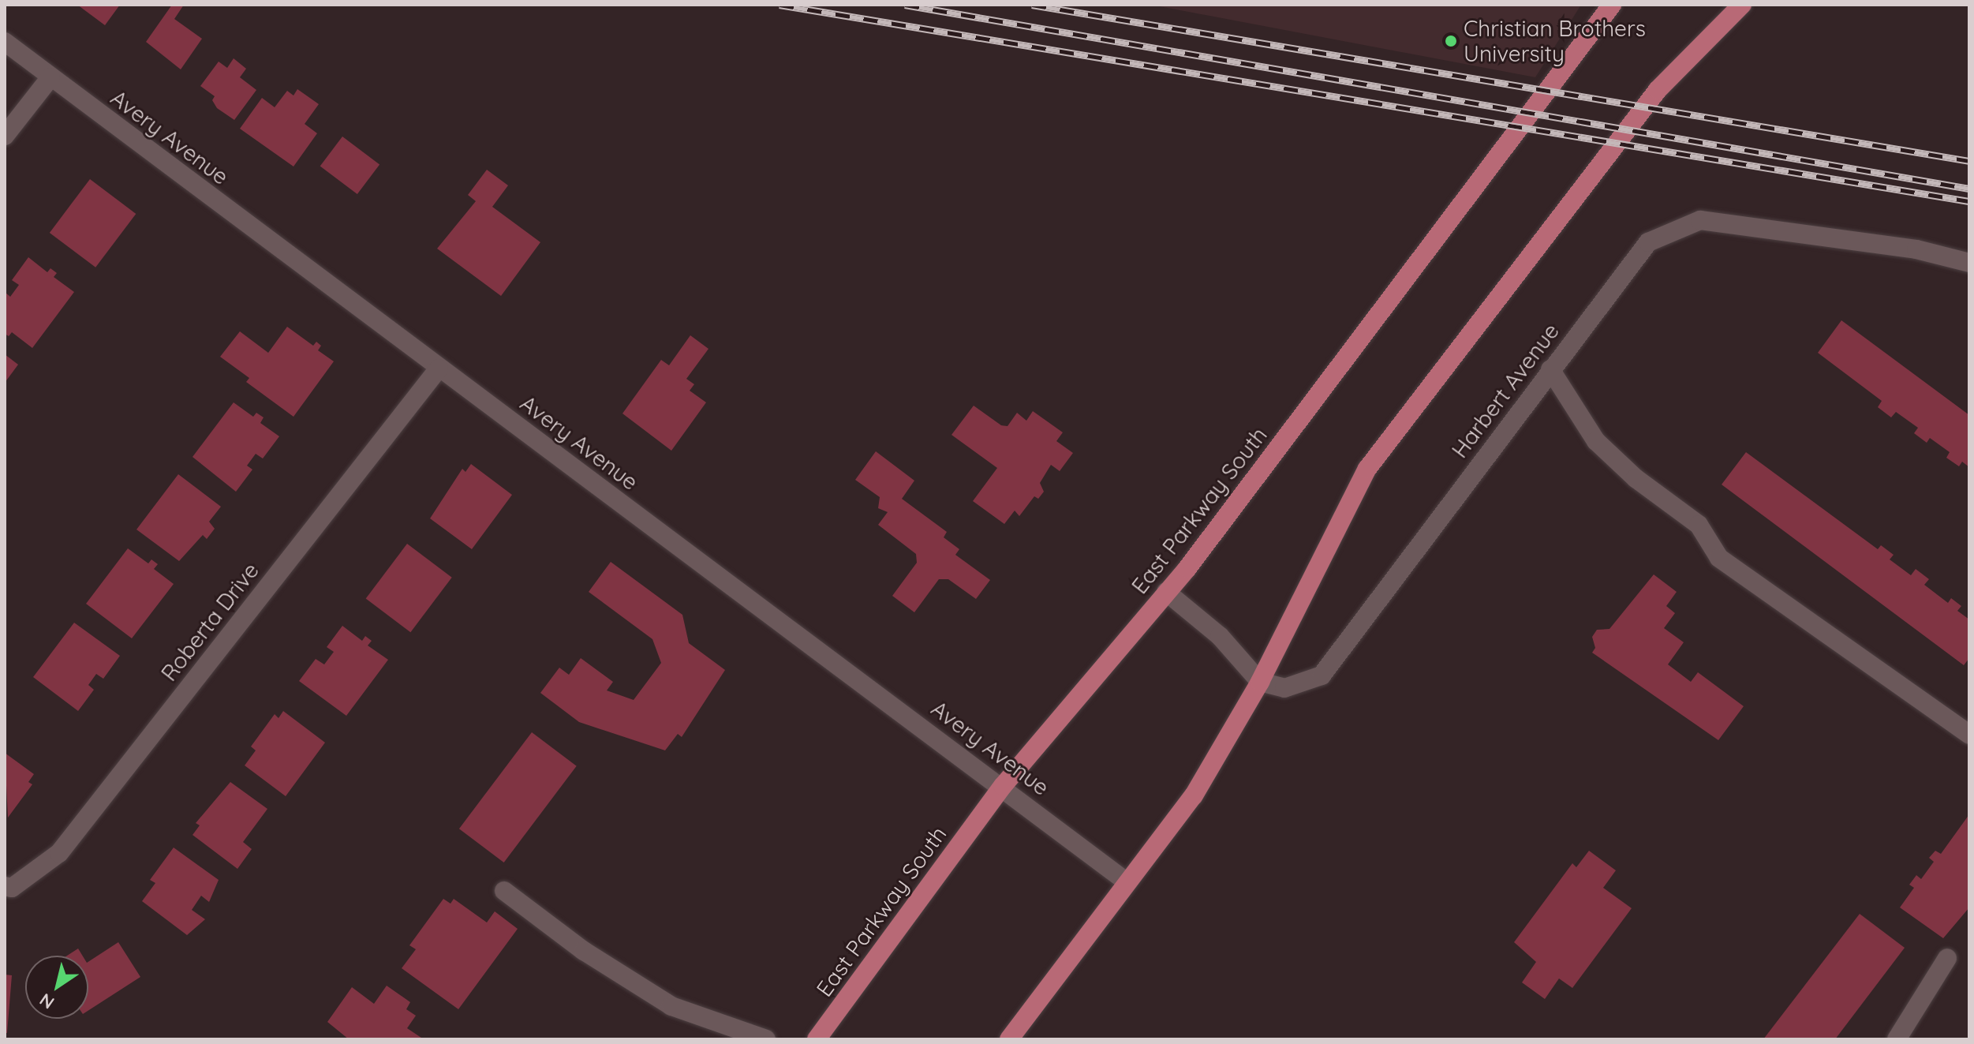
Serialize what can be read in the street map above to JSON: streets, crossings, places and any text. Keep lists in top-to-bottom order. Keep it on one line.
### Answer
{"streets":{"main road":["East Parkway South"],"street":["Avery Avenue","Harbert Avenue","Roberta Drive"]},"crossings":[["Avery Avenue","East Parkway South"],["Avery Avenue","Roberta Drive"]],"places":["Christian Brothers University"],"north":"bottom left"}
